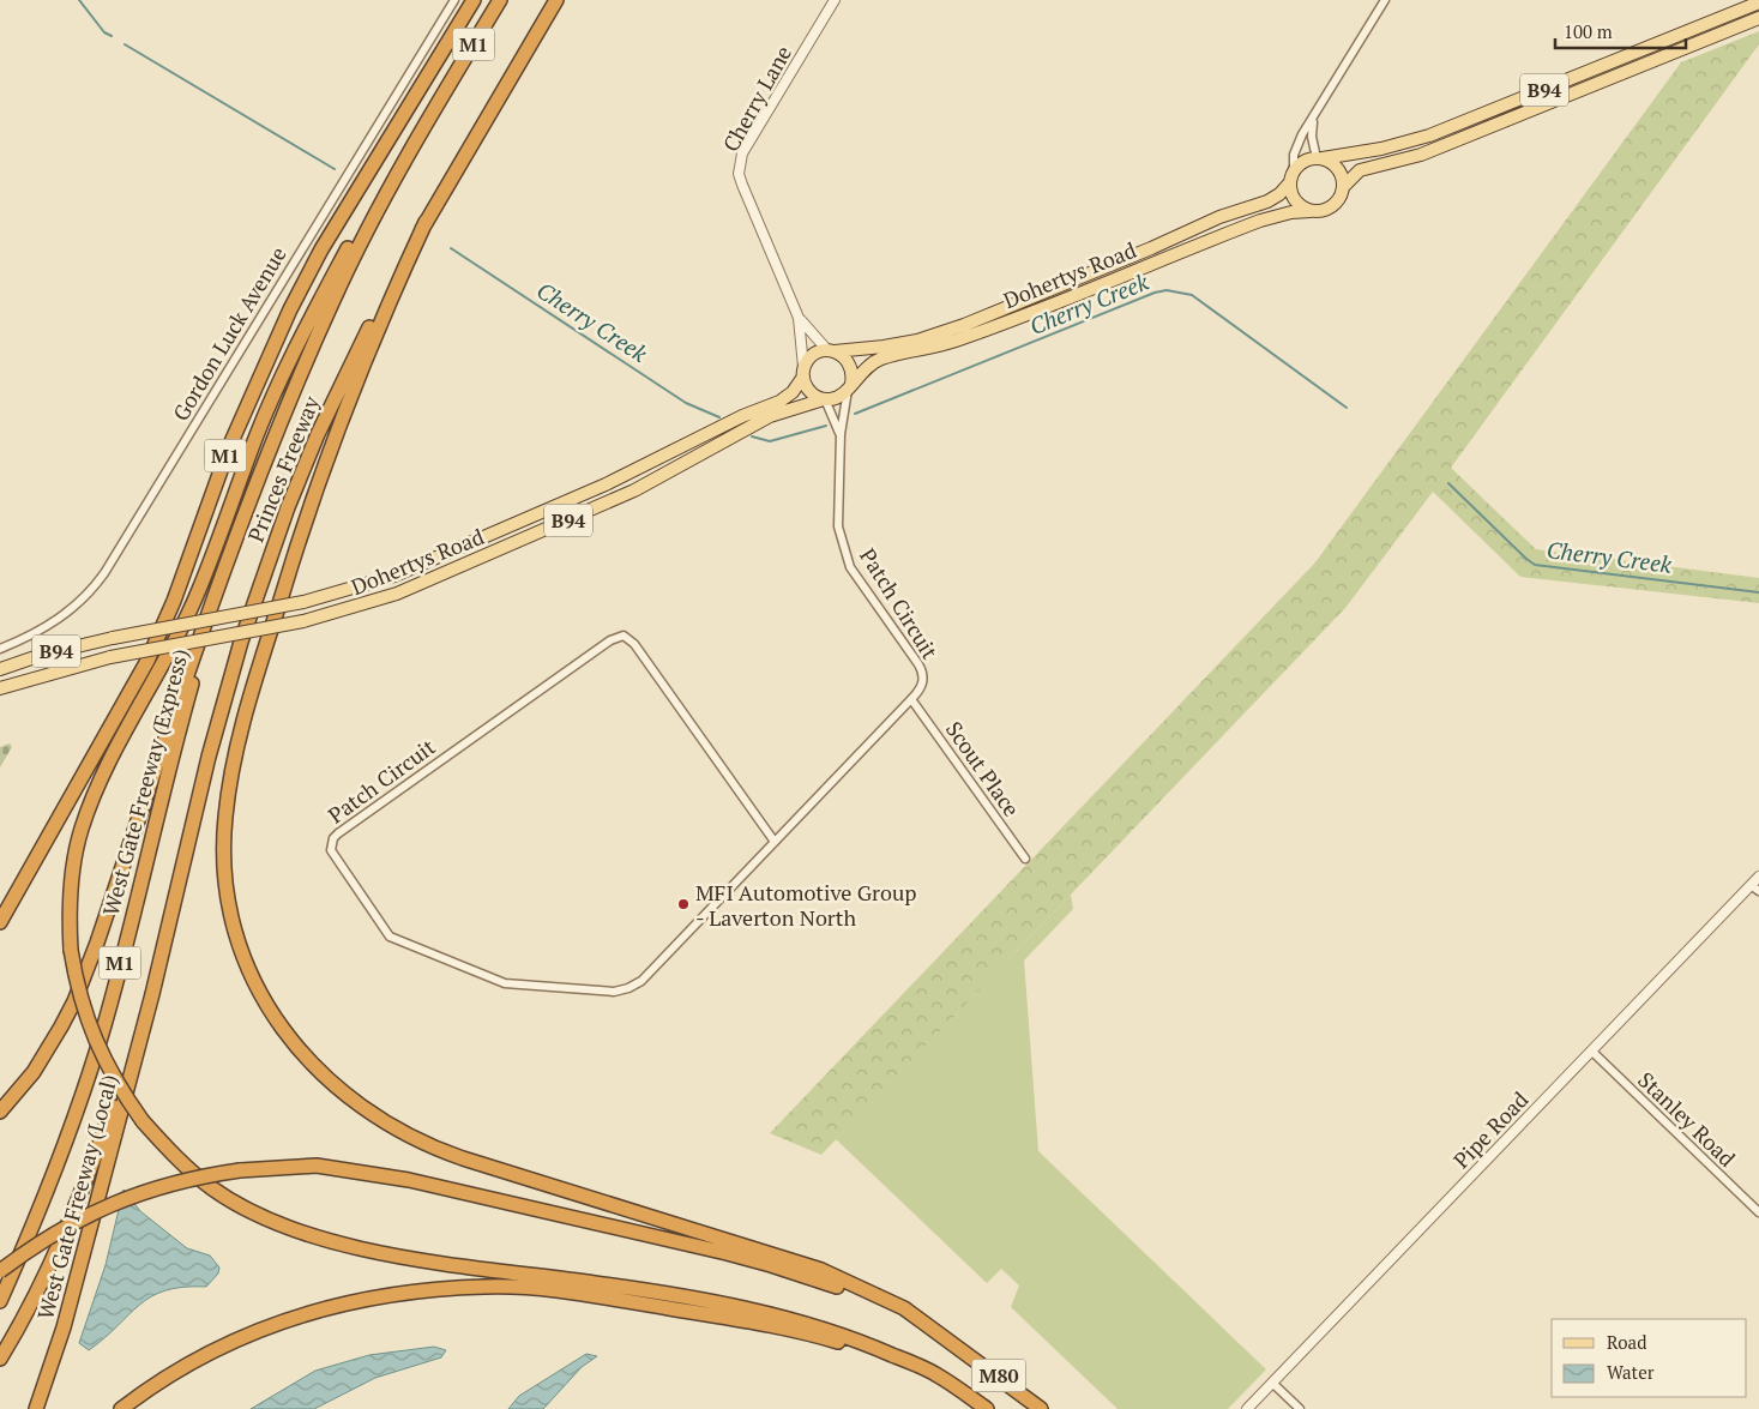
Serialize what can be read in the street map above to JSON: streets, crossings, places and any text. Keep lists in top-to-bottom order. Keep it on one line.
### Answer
{"streets":{"highway":["M1","Princes Freeway","West Gate Freeway (Express)","West Gate Freeway (Local)","M80"],"main road":["B94","Dohertys Road"],"street":["Cherry Lane","Gordon Luck Avenue","Patch Circuit","Scout Place","Stanley Road","Pipe Road"]},"crossings":[["M1","Princes Freeway"],["M1","West Gate Freeway (Local)"],["B94","Cherry Lane"],["B94","Dohertys Road"],["B94","Patch Circuit"],["Cherry Lane","Dohertys Road"],["Cherry Lane","Patch Circuit"],["Dohertys Road","Patch Circuit"],["Princes Freeway","West Gate Freeway (Express)"],["Princes Freeway","West Gate Freeway (Local)"],["Patch Circuit","Scout Place"],["Stanley Road","Pipe Road"]],"water":["Cherry Creek"],"places":["MFI Automotive Group - Laverton North"],"legend":["Road","Water"],"scale_bar":"100 m"}
